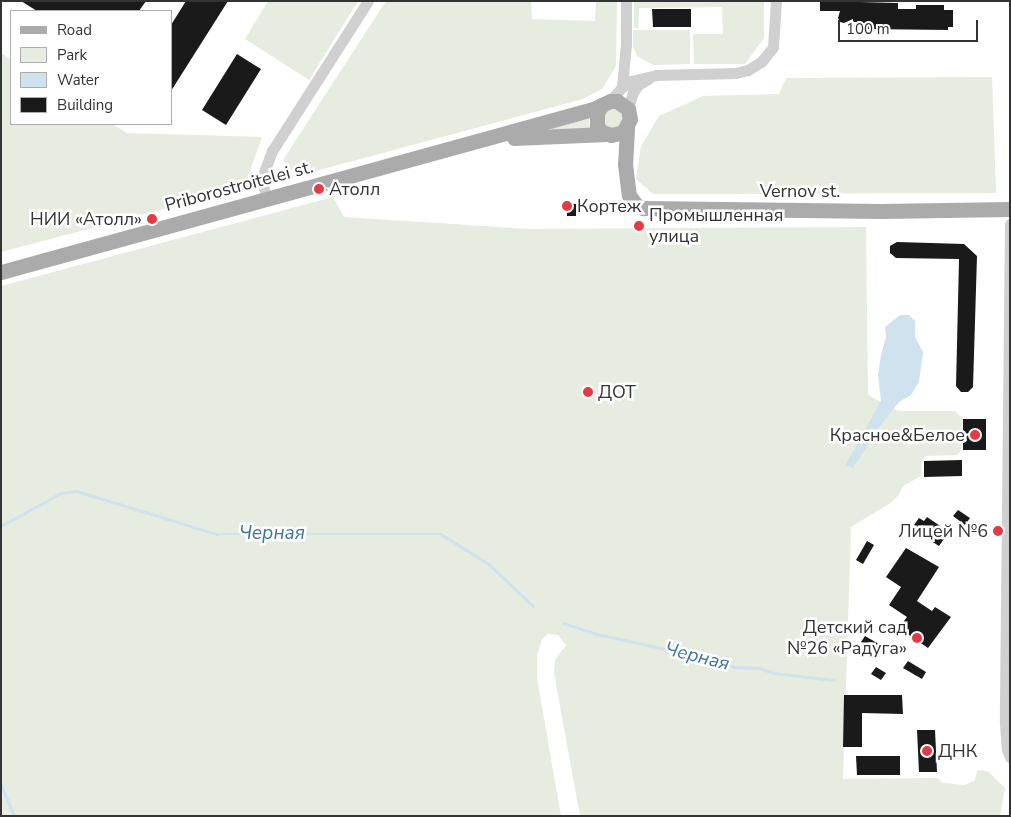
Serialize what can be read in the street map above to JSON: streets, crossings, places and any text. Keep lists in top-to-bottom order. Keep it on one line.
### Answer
{"streets":{"main road":["Priborostroitelei st.","Vernov st."]},"crossings":[["Priborostroitelei st.","Vernov st."]],"water":["Черная"],"places":["Атолл","Кортеж","НИИ «Атолл»","Промышленная улица","ДОТ","Красное&Белое","Лицей №6","Детский сад №26 «Радуга»","ДНК"],"legend":["Road","Park","Water","Building"],"scale_bar":"100 m"}
